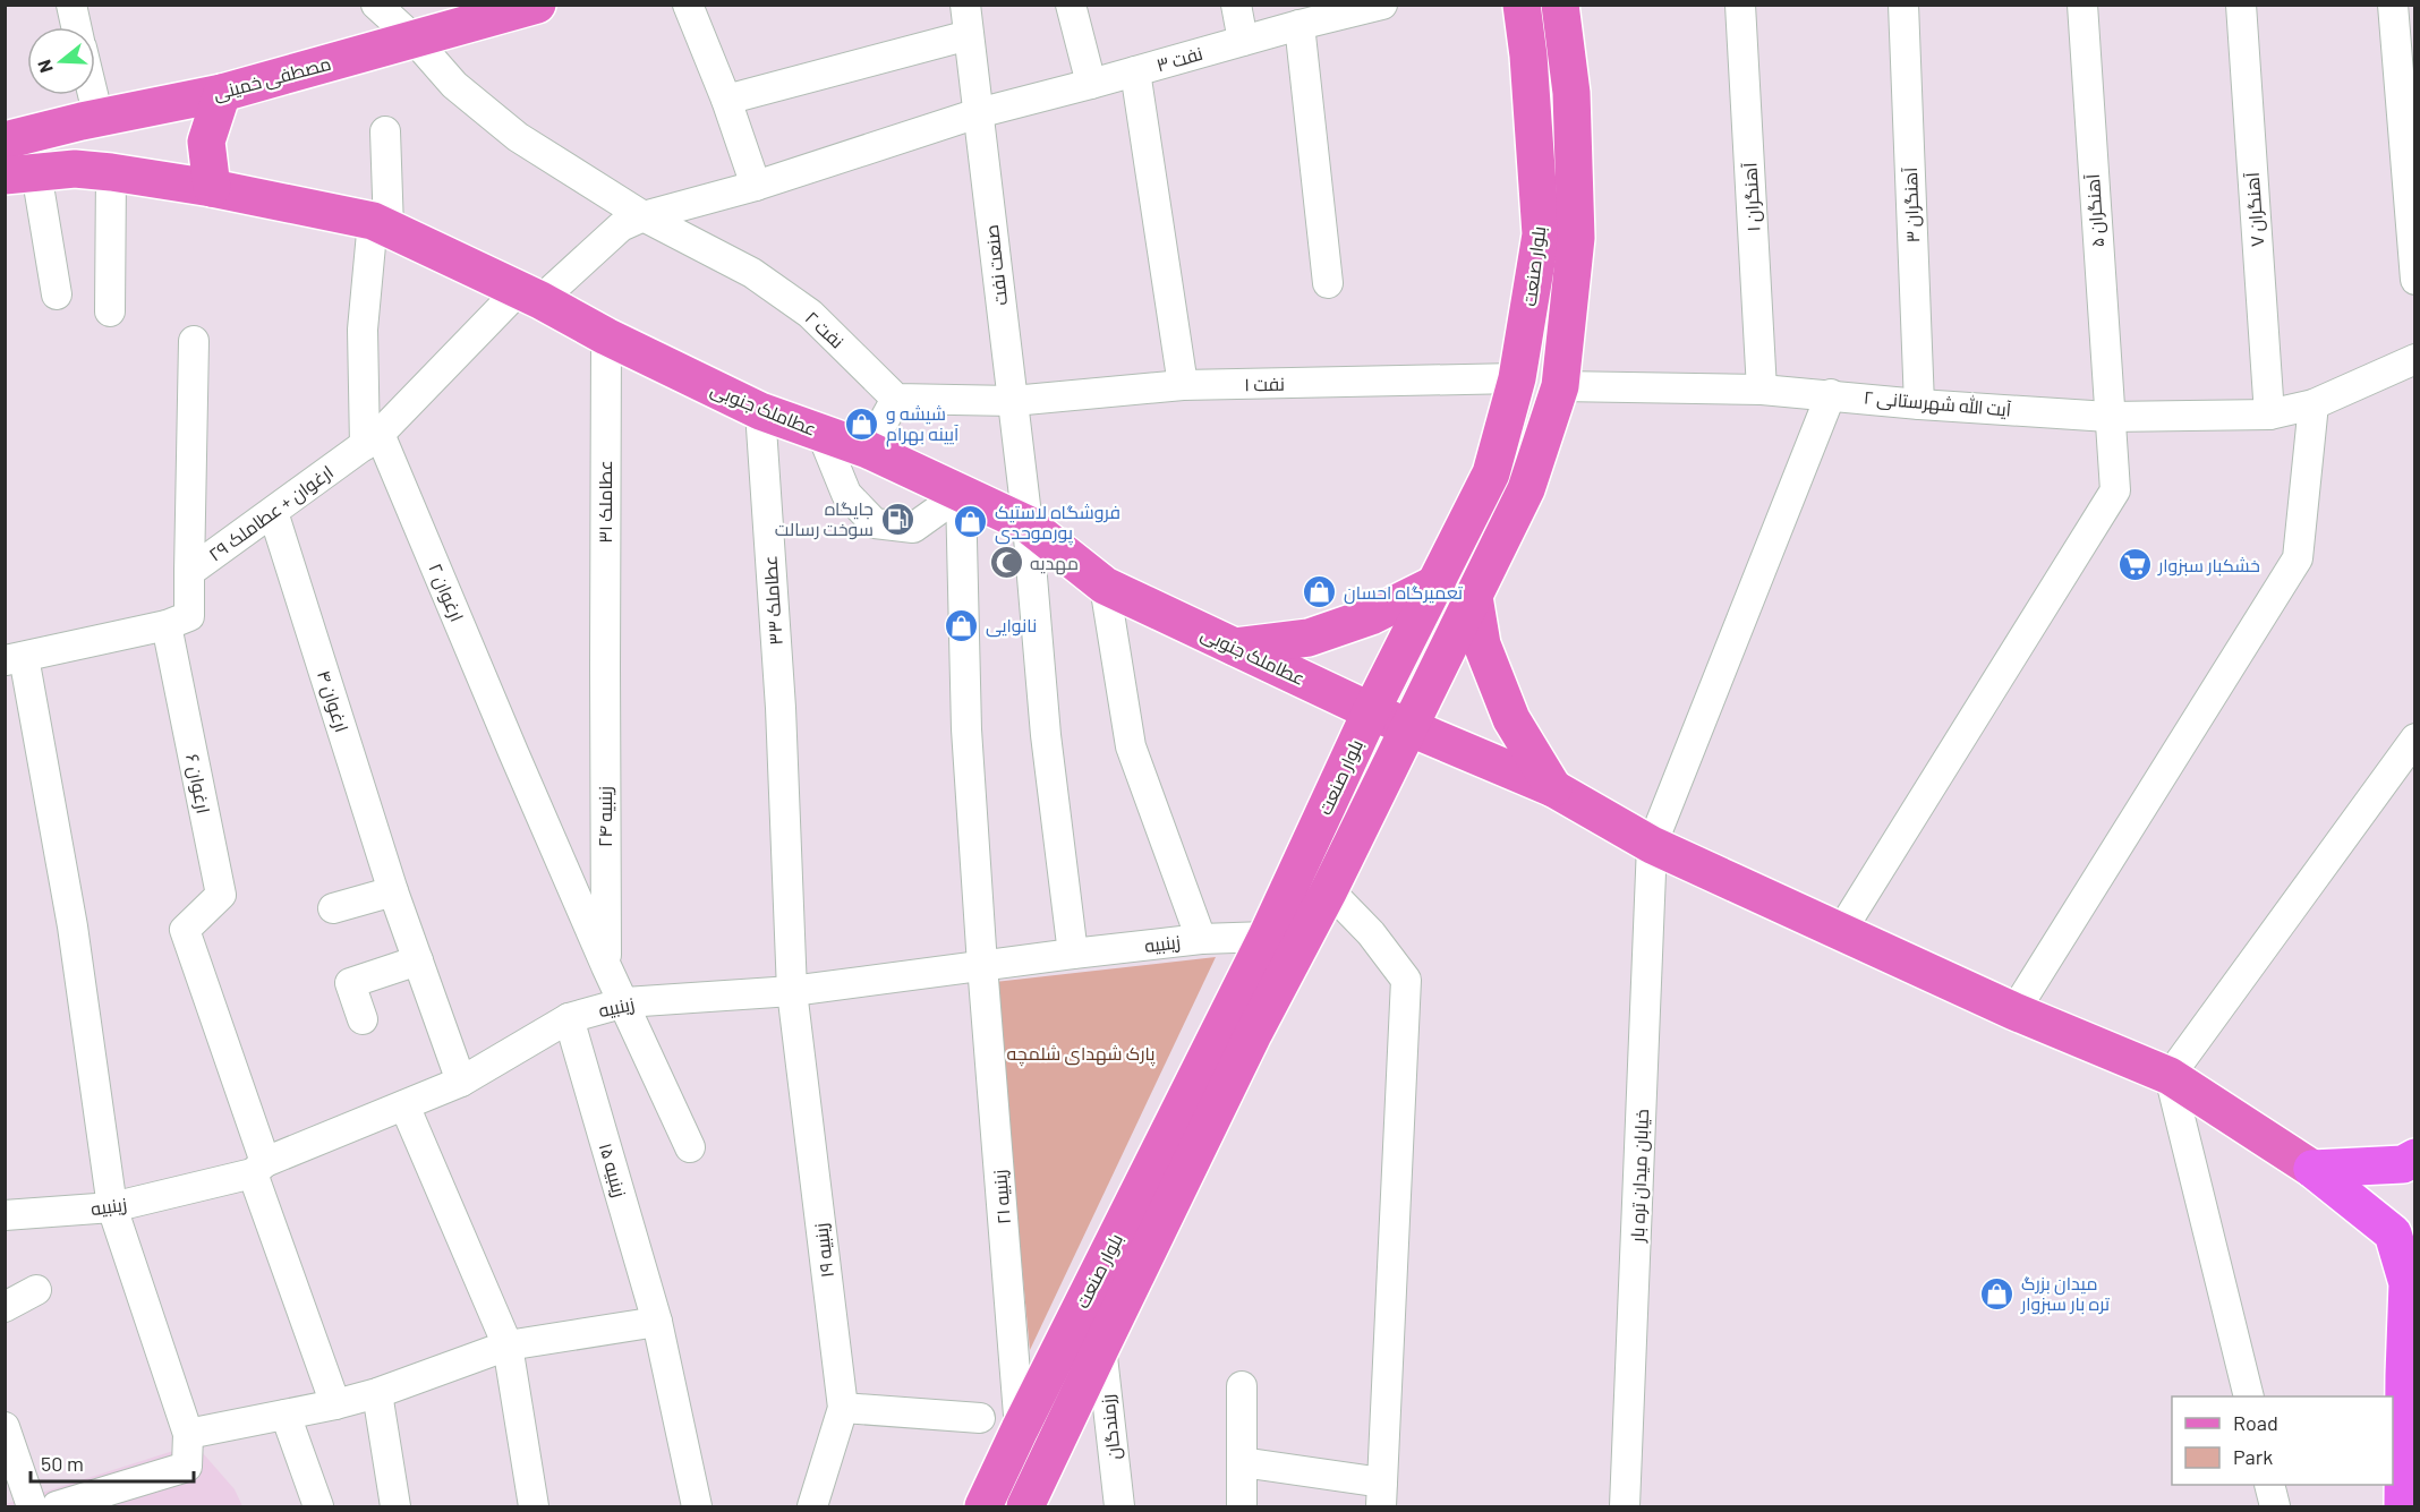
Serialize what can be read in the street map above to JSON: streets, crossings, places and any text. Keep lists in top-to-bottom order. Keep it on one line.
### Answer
{"streets":{"main road":["مصطفی خمینی","بلوار صنعت","عطاملک جنوبی"],"street":["نفت ۳","آهنگران ۱","آهنگران ۳","آهنگران ۷","آهنگران ۵","صنعت نفت","نفت ۲","نفت ۱","آیت الله شهرستانی ۲","عطاملک ۳۱","ارغوان + عطاملک ۲۹","ارغوان ۲","عطاملک ۳۳","ارغوان ۴","ارغوان ۶","زینبیه ۲۴","زینبیه","زینبیه ۱۵","خیابان میدان تره بار","زینبیه ۲۱","زینبیه ۱۹","رزمندگان"]},"crossings":[["نفت ۳","صنعت نفت"],["نفت ۳","نفت ۲"],["نفت ۳","ارغوان + عطاملک ۲۹"],["مصطفی خمینی","نفت ۲"],["آهنگران ۱","آیت الله شهرستانی ۲"],["آهنگران ۳","آیت الله شهرستانی ۲"],["آهنگران ۷","آیت الله شهرستانی ۲"],["آهنگران ۵","آیت الله شهرستانی ۲"],["آهنگران ۵","عطاملک جنوبی"],["صنعت نفت","نفت ۱"],["صنعت نفت","عطاملک جنوبی"],["صنعت نفت","زینبیه"],["بلوار صنعت","نفت ۱"],["بلوار صنعت","آیت الله شهرستانی ۲"],["بلوار صنعت","عطاملک جنوبی"],["بلوار صنعت","زینبیه"],["بلوار صنعت","زینبیه ۲۱"],["بلوار صنعت","رزمندگان"],["نفت ۲","ارغوان + عطاملک ۲۹"],["آیت الله شهرستانی ۲","خیابان میدان تره بار"],["عطاملک جنوبی","عطاملک ۳۱"],["عطاملک جنوبی","ارغوان + عطاملک ۲۹"],["عطاملک جنوبی","عطاملک ۳۳"],["عطاملک جنوبی","خیابان میدان تره بار"],["عطاملک جنوبی","زینبیه ۲۱"],["عطاملک ۳۱","زینبیه ۲۴"],["ارغوان + عطاملک ۲۹","ارغوان ۲"],["ارغوان + عطاملک ۲۹","ارغوان ۴"],["ارغوان + عطاملک ۲۹","ارغوان ۶"],["ارغوان ۲","زینبیه ۲۴"],["ارغوان ۲","زینبیه"],["عطاملک ۳۳","زینبیه"],["عطاملک ۳۳","زینبیه ۱۹"],["ارغوان ۴","زینبیه"],["ارغوان ۶","زینبیه"],["زینبیه","زینبیه ۱۵"],["زینبیه","زینبیه ۲۱"],["زینبیه","زینبیه ۱۹"]],"parks":["پارک شهدای شلمچه"],"places":{"shop":["شیشه و آیینه بهرام","فروشگاه لاستیک پورموحدی","تعمیرگاه احسان","نانوایی","میدان بزرگ تره بار سبزوار"],"fuel station":["جایگاه سوخت رسالت"],"mosque":["مهدیه"],"supermarket":["خشکبار سبزوار"]},"legend":["Road","Park"],"scale_bar":"50 m","north":"left"}
